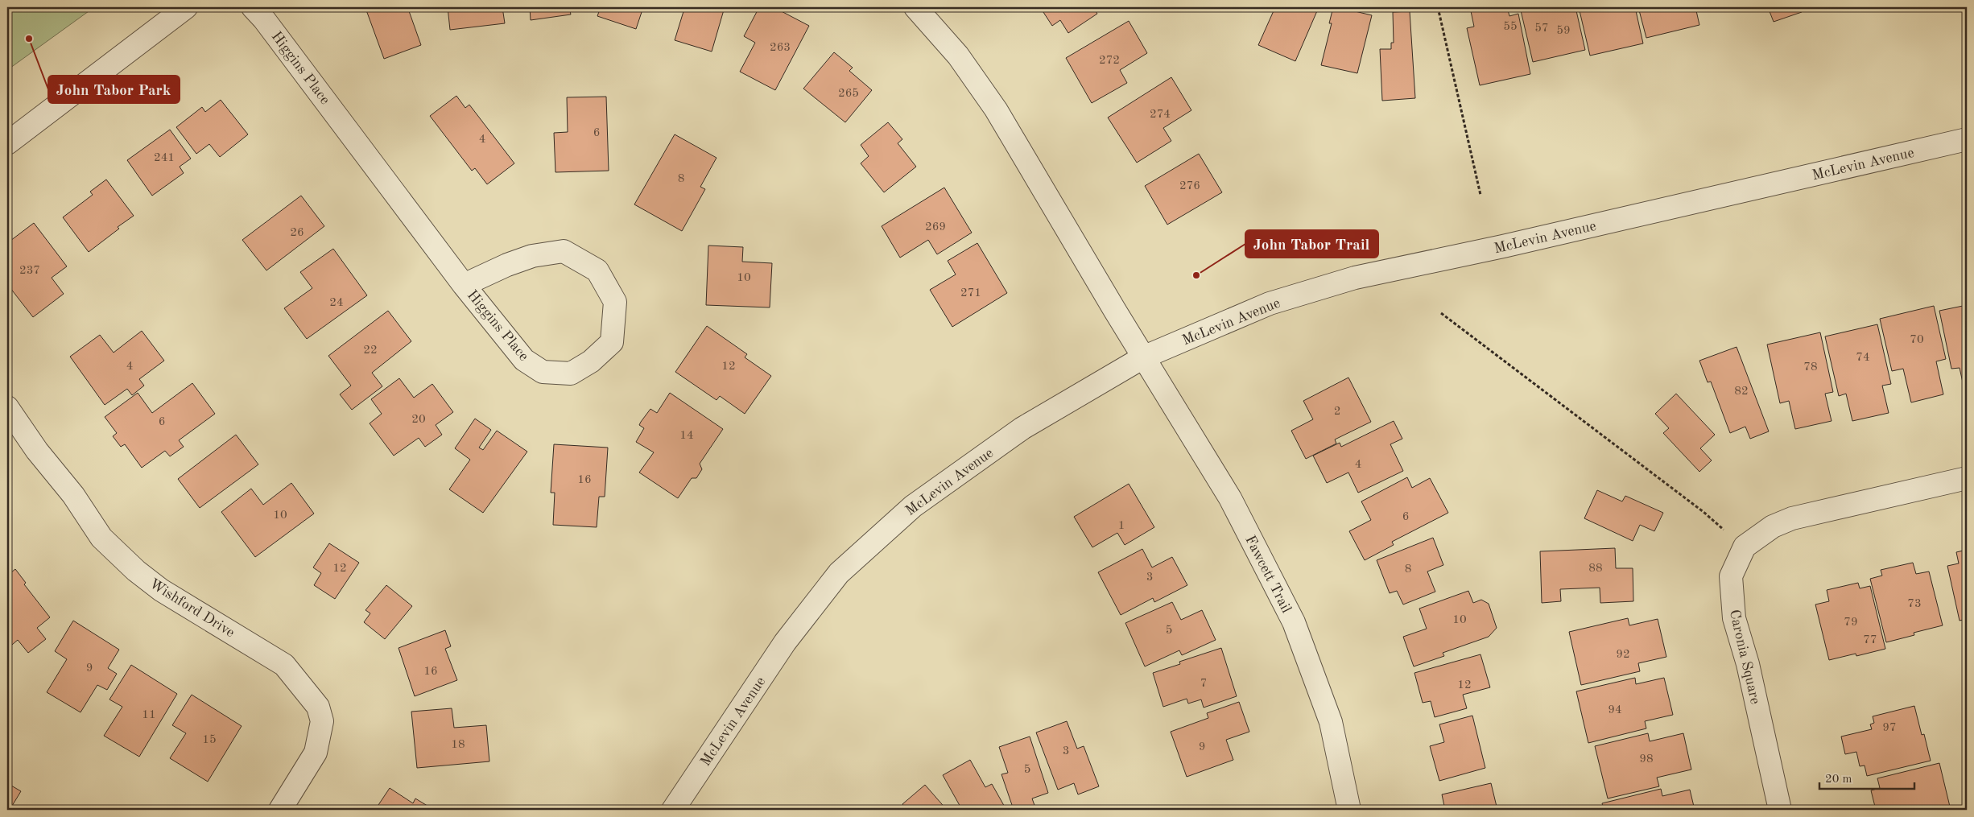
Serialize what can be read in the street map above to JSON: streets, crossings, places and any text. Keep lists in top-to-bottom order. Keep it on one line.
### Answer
{"streets":{"street":["Higgins Place","McLevin Avenue","Fawcett Trail","Wishford Drive","Caronia Square"]},"crossings":[["McLevin Avenue","Fawcett Trail"]],"places":["John Tabor Park","John Tabor Trail"],"house_numbers":["55","57","59","263","272","265","274","6","4","241","8","276","269","26","237","10","271","24","70","22","74","4","12","78","82","2","20","6","14","4","16","10","6","1","12","88","8","3","73","10","79","5","77","92","9","16","7","12","94","11","97","15","18","9","3","98","5"],"scale_bar":"20 m"}
